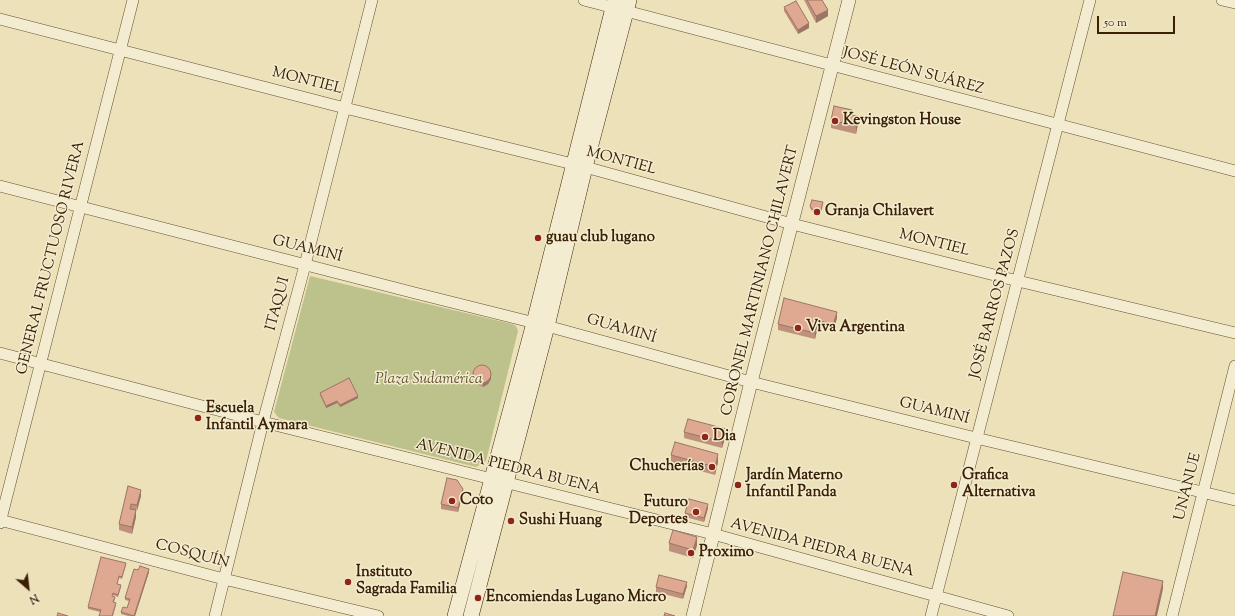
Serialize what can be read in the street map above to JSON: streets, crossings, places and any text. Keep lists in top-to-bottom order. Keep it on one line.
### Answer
{"streets":{"street":["JOSÉ LEÓN SUÁREZ","MONTIEL","GUAMINÍ","GENERAL FRUCTUOSO RIVERA","CORONEL MARTINIANO CHILAVERT","ITAQUI","JOSÉ BARROS PAZOS","AVENIDA PIEDRA BUENA","UNANUE","COSQUÍN"]},"crossings":[["JOSÉ LEÓN SUÁREZ","CORONEL MARTINIANO CHILAVERT"],["JOSÉ LEÓN SUÁREZ","JOSÉ BARROS PAZOS"],["MONTIEL","GENERAL FRUCTUOSO RIVERA"],["MONTIEL","CORONEL MARTINIANO CHILAVERT"],["MONTIEL","ITAQUI"],["MONTIEL","JOSÉ BARROS PAZOS"],["GUAMINÍ","GENERAL FRUCTUOSO RIVERA"],["GUAMINÍ","CORONEL MARTINIANO CHILAVERT"],["GUAMINÍ","ITAQUI"],["GUAMINÍ","JOSÉ BARROS PAZOS"],["GUAMINÍ","UNANUE"],["GENERAL FRUCTUOSO RIVERA","AVENIDA PIEDRA BUENA"],["GENERAL FRUCTUOSO RIVERA","COSQUÍN"],["CORONEL MARTINIANO CHILAVERT","AVENIDA PIEDRA BUENA"],["ITAQUI","AVENIDA PIEDRA BUENA"],["ITAQUI","COSQUÍN"],["JOSÉ BARROS PAZOS","AVENIDA PIEDRA BUENA"]],"parks":["Plaza Sudamérica"],"places":["Kevingston House","Granja Chilavert","guau club lugano","Viva Argentina","Escuela Infantil Aymara","Dia","Chucherías","Jardín Materno Infantil Panda","Grafica Alternativa","Coto","Futuro Deportes","Sushi Huang","Proximo","Instituto Sagrada Familia","Encomiendas Lugano Micro"],"scale_bar":"50 m","north":"bottom right"}
